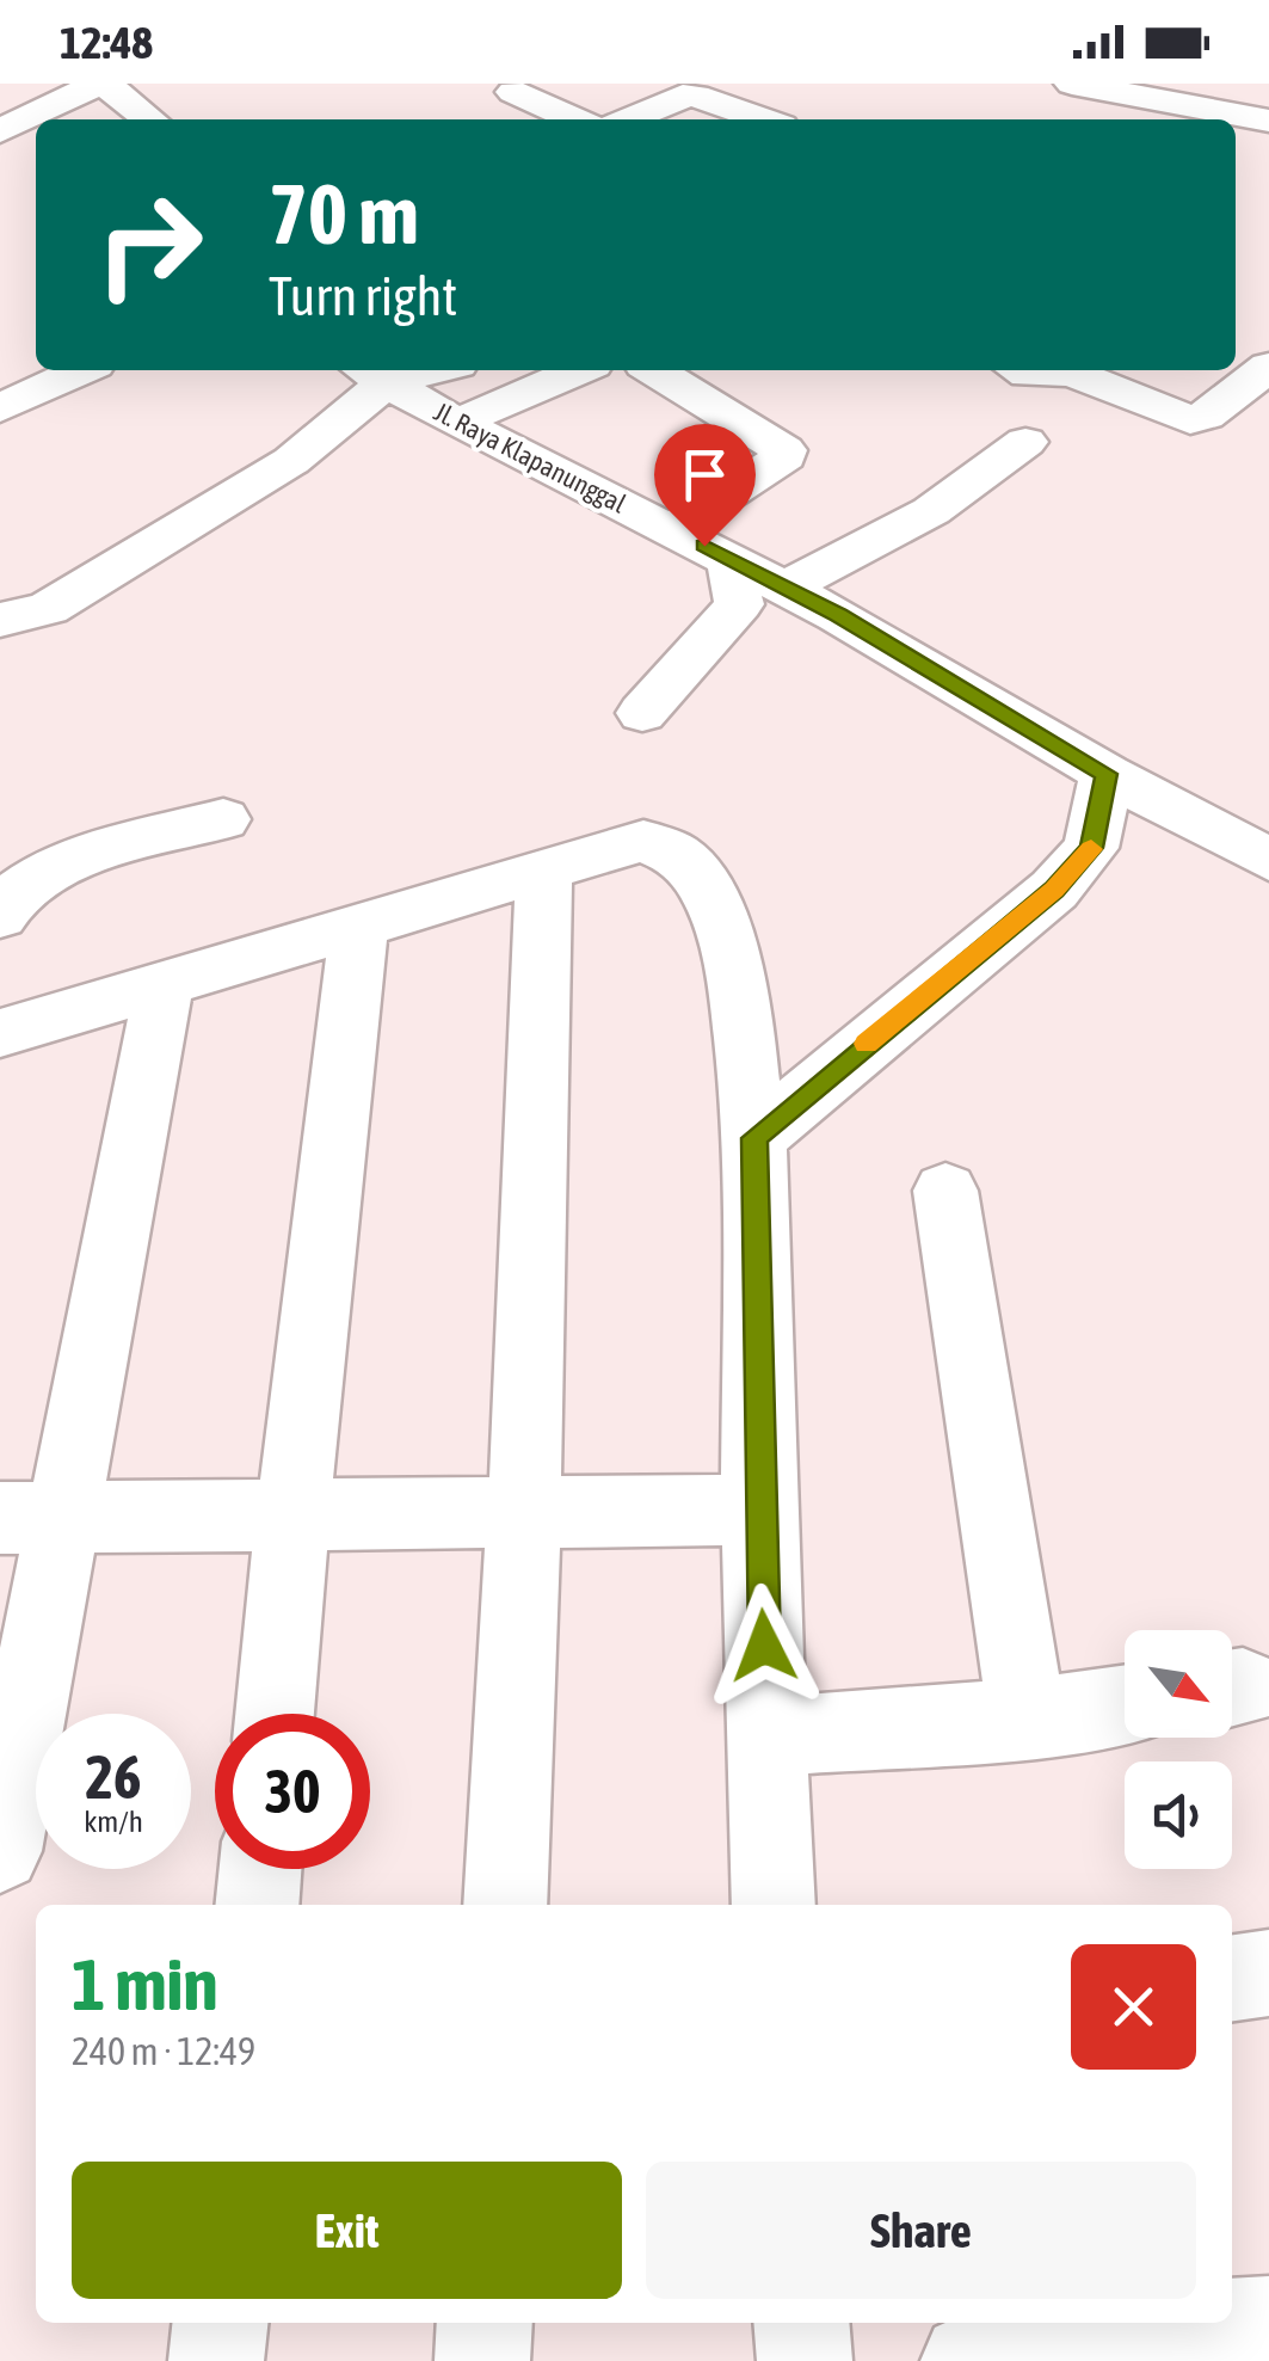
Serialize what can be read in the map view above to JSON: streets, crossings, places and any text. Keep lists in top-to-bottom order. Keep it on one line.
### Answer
{"streets":{"street":["Jl. Raya Klapanunggal"]},"north":"bottom right","page":{"status":"12:48","turn":["70 m","Turn right"],"speed":"26 km/h","limit":"30","heading":["1 min","240 m · 12:49"],"buttons":["Exit","Share"]}}
